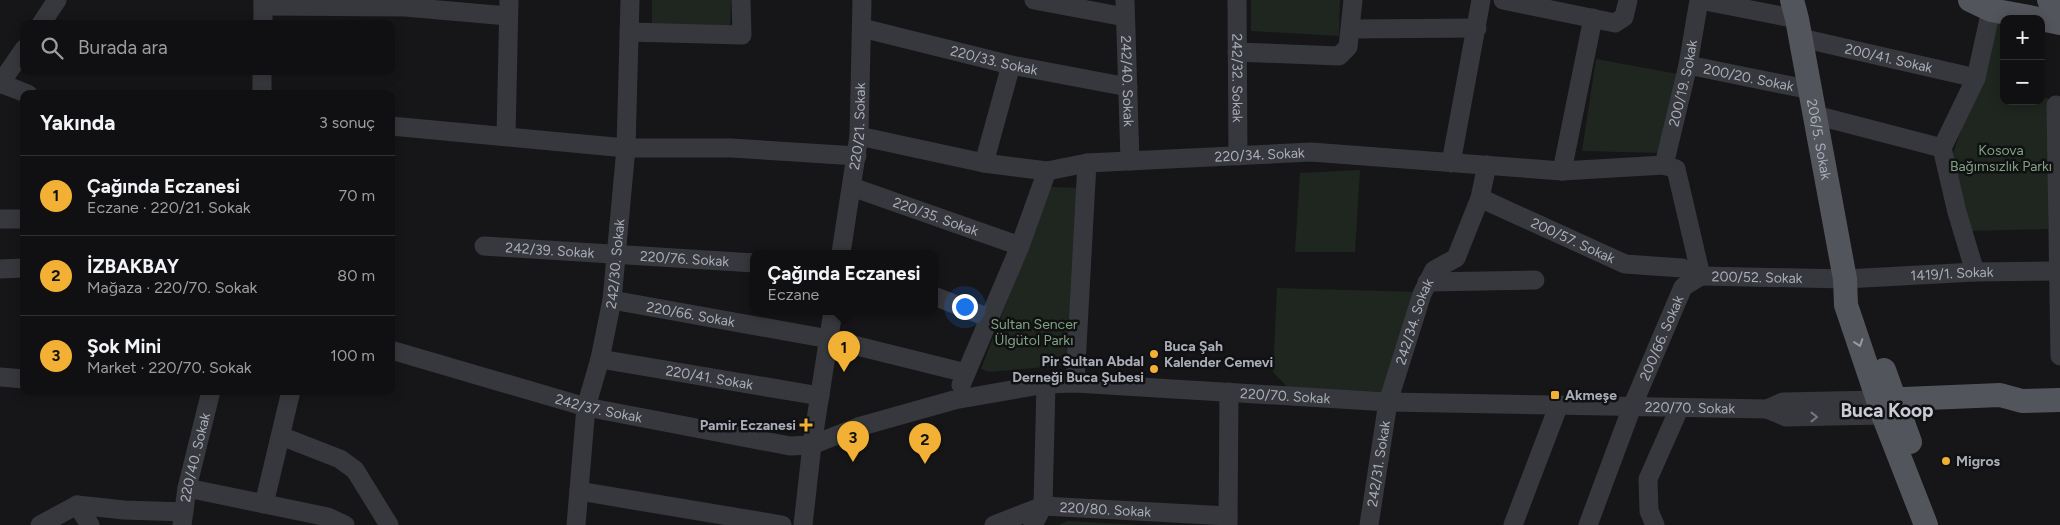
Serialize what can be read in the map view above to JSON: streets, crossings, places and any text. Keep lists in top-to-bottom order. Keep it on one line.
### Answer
{"streets":{"main road":["206/5. Sokak"],"street":["200/41. Sokak","220/33. Sokak","242/32. Sokak","200/20. Sokak","242/40. Sokak","200/19. Sokak","220/21. Sokak","220/34. Sokak","220/35. Sokak","200/57. Sokak","242/39. Sokak","220/76. Sokak","242/30. Sokak","1419/1. Sokak","200/52. Sokak","220/66. Sokak","242/34. Sokak","200/66. Sokak","220/41. Sokak","220/70. Sokak","242/37. Sokak","220/40. Sokak","242/31. Sokak","220/80. Sokak"]},"crossings":[["200/41. Sokak","200/19. Sokak"],["200/41. Sokak","206/5. Sokak"],["220/33. Sokak","242/40. Sokak"],["220/33. Sokak","220/21. Sokak"],["242/32. Sokak","220/34. Sokak"],["200/20. Sokak","200/19. Sokak"],["200/20. Sokak","206/5. Sokak"],["242/40. Sokak","220/34. Sokak"],["200/19. Sokak","220/34. Sokak"],["200/19. Sokak","200/52. Sokak"],["220/21. Sokak","220/34. Sokak"],["220/21. Sokak","220/35. Sokak"],["206/5. Sokak","1419/1. Sokak"],["206/5. Sokak","200/52. Sokak"],["206/5. Sokak","220/70. Sokak"],["220/34. Sokak","200/52. Sokak"],["200/57. Sokak","200/52. Sokak"],["200/57. Sokak","242/34. Sokak"],["200/57. Sokak","200/66. Sokak"],["242/39. Sokak","220/76. Sokak"],["242/39. Sokak","242/30. Sokak"],["220/76. Sokak","242/30. Sokak"],["242/30. Sokak","220/66. Sokak"],["242/30. Sokak","220/41. Sokak"],["242/30. Sokak","242/37. Sokak"],["1419/1. Sokak","200/52. Sokak"],["200/52. Sokak","200/66. Sokak"],["242/34. Sokak","220/70. Sokak"],["242/34. Sokak","242/31. Sokak"],["200/66. Sokak","220/70. Sokak"],["220/70. Sokak","242/37. Sokak"],["220/70. Sokak","242/31. Sokak"],["220/70. Sokak","220/80. Sokak"]],"districts":["Buca Koop"],"parks":["Kosova Bağımsızlık Parkı","Sultan Sencer Ülgütol Parkı"],"places":{"other":["Buca Şah Kalender Cemevi","Pir Sultan Abdal Derneği Buca Şubesi","Migros"],"transit":["Akmeşe"],"health":["Pamir Eczanesi"]},"page":{"map_buttons":["+","−"],"search":"Burada ara","heading":["Yakında","3 sonuç"],"list":[{"mark":"1","name":"Çağında Eczanesi","note":"Eczane · 220/21. Sokak","value":"70 m"},{"mark":"2","name":"İZBAKBAY","note":"Mağaza · 220/70. Sokak","value":"80 m"},{"mark":"3","name":"Şok Mini","note":"Market · 220/70. Sokak","value":"100 m"}],"popup":["Çağında Eczanesi","Eczane"],"pins":["1","3","2"]}}
